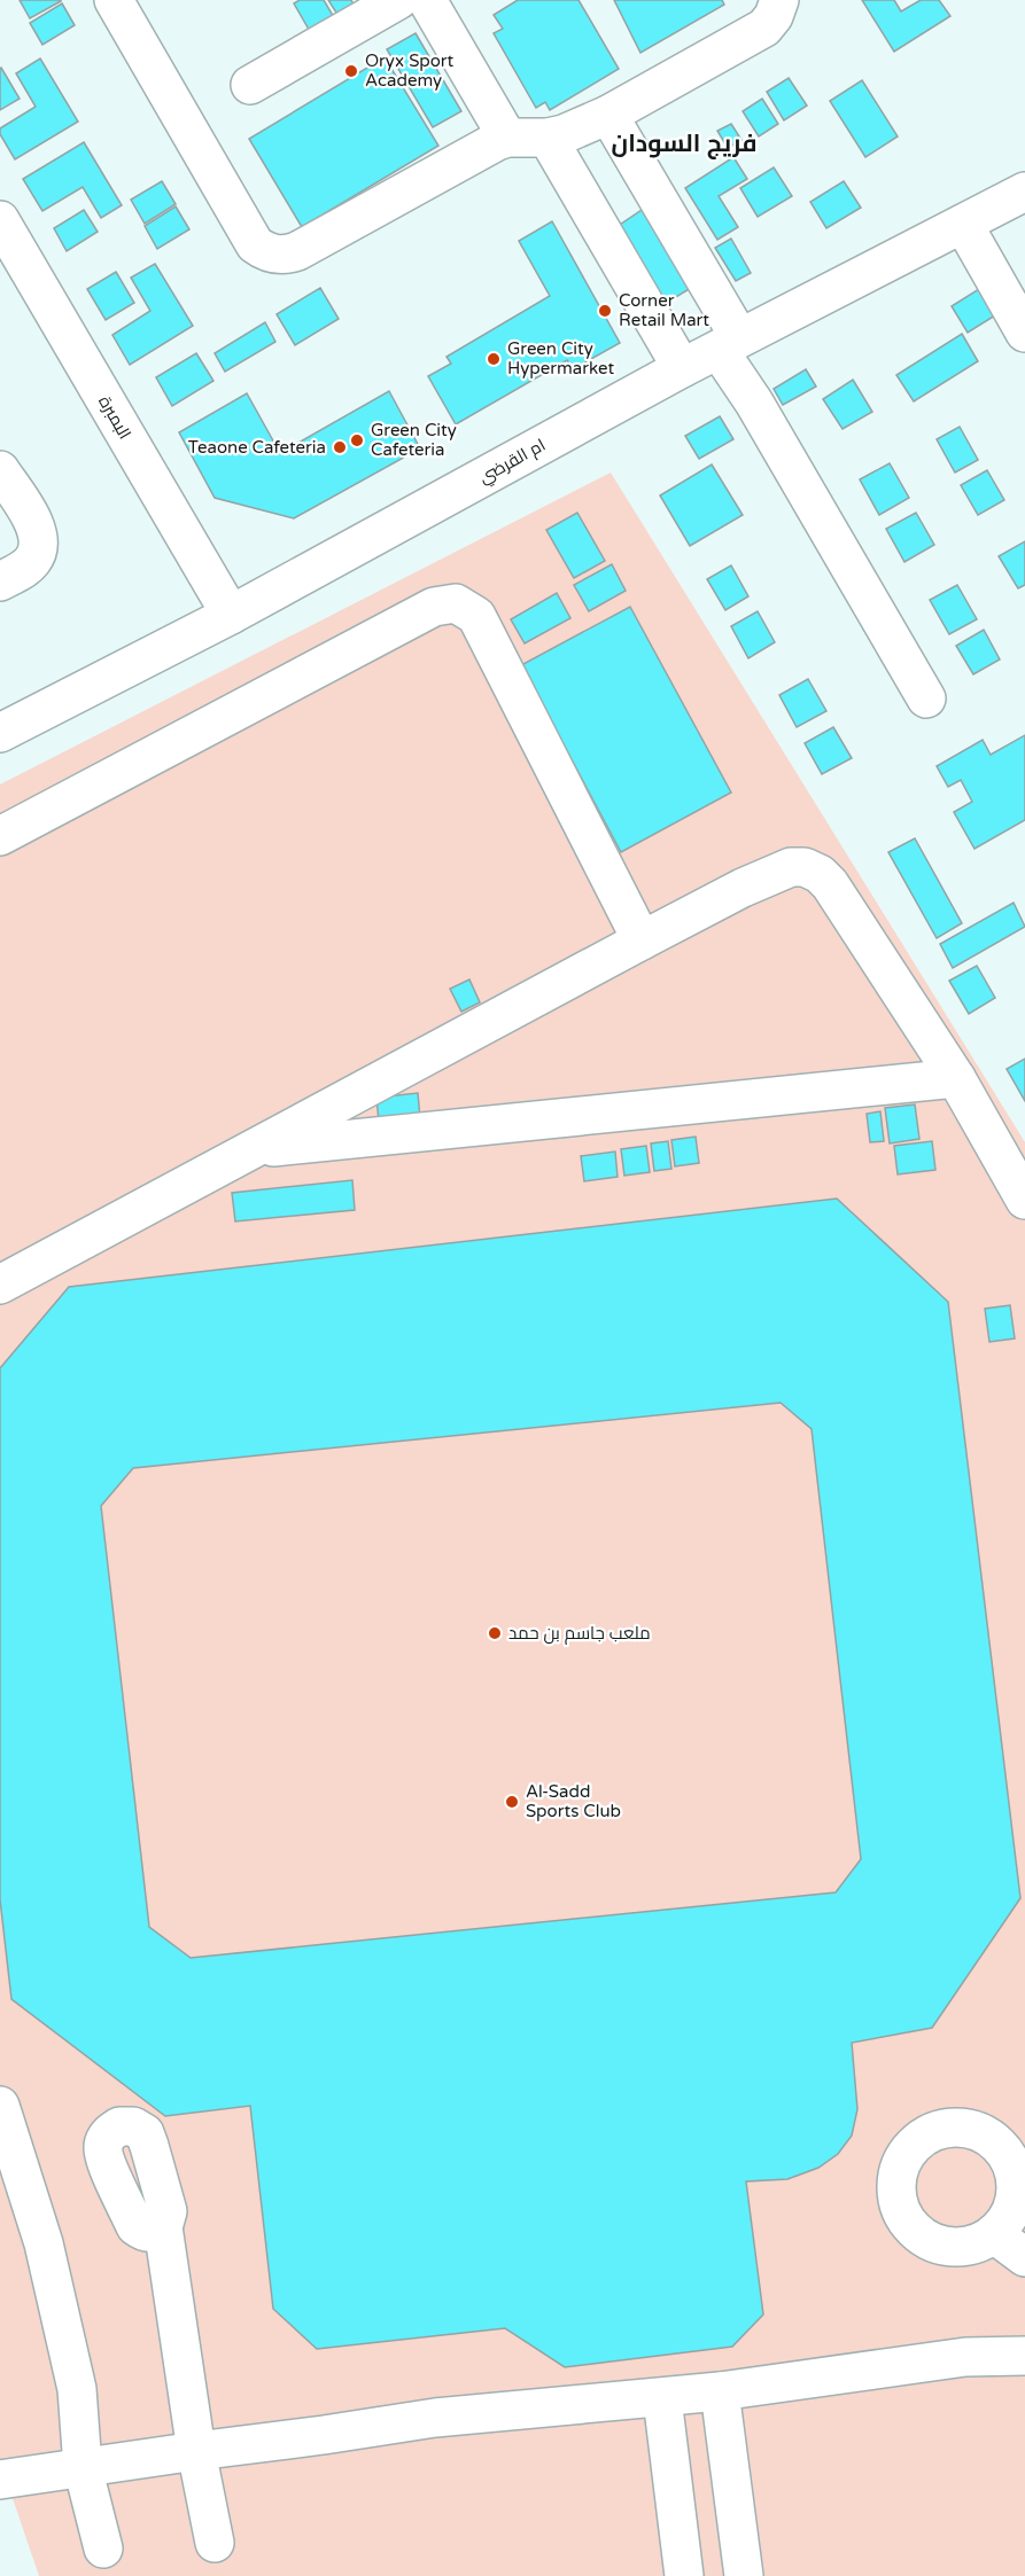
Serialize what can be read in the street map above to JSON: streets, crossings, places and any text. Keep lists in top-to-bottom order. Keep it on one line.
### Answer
{"streets":{"street":["البمبرة","ام القرضي"]},"crossings":[["البمبرة","ام القرضي"]],"districts":["فريج السودان"],"places":["Oryx Sport Academy","Corner Retail Mart","Green City Hypermarket","Green City Cafeteria","Teaone Cafeteria","ملعب جاسم بن حمد","Al-Sadd Sports Club"]}
